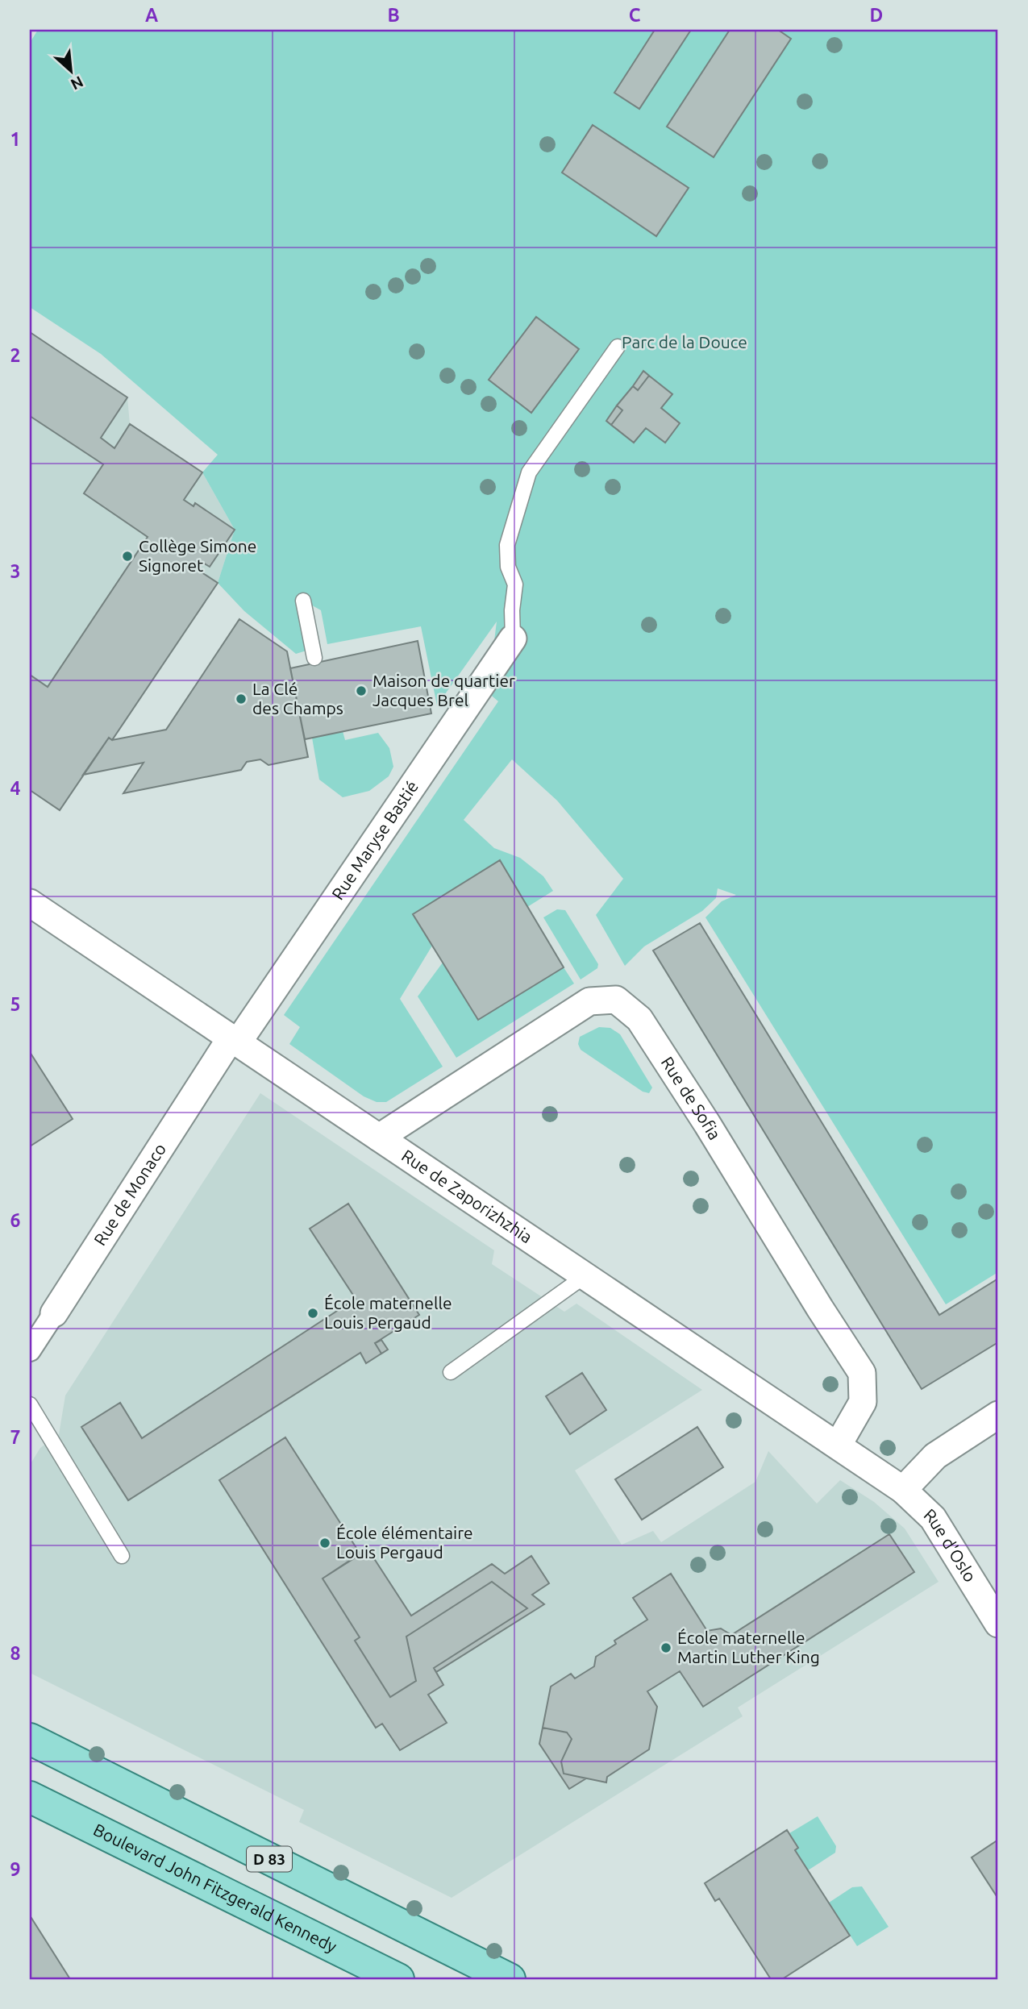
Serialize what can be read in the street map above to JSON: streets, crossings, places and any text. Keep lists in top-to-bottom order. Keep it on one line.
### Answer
{"streets":{"main road":["D 83","Boulevard John Fitzgerald Kennedy"],"street":["Rue Maryse Bastié","Rue de Sofia","Rue de Monaco","Rue de Zaporizhzhia","Rue d'Oslo"]},"crossings":[["Rue Maryse Bastié","Rue de Monaco"],["Rue Maryse Bastié","Rue de Zaporizhzhia"],["Rue de Sofia","Rue de Zaporizhzhia"],["Rue de Monaco","Rue de Zaporizhzhia"],["Rue de Zaporizhzhia","Rue d'Oslo"]],"parks":["Parc de la Douce"],"places":["Collège Simone Signoret","Maison de quartier Jacques Brel","La Clé des Champs","École maternelle Louis Pergaud","École élémentaire Louis Pergaud","École maternelle Martin Luther King"],"north":"bottom right","grid":{"columns":["A","B","C","D"],"rows":["1","2","3","4","5","6","7","8","9"]}}
